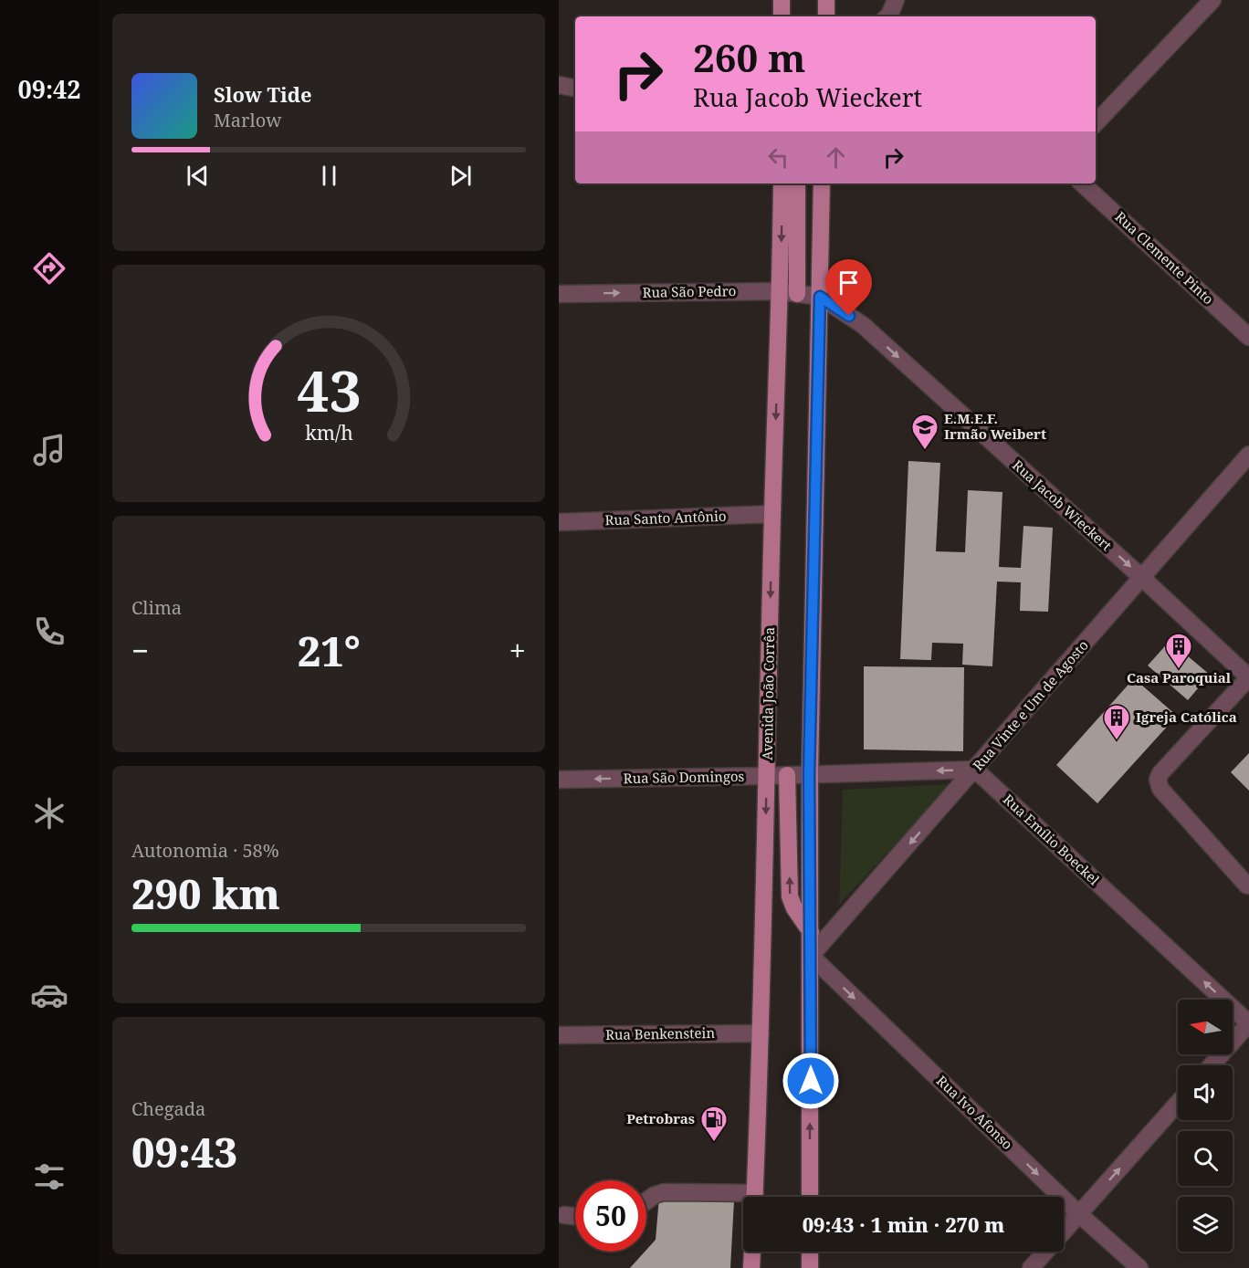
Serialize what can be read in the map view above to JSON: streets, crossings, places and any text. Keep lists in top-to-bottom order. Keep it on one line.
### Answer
{"streets":{"main road":["Avenida João Corrêa"],"street":["Rua Clemente Pinto","Rua São Pedro","Rua Jacob Wieckert","Rua Santo Antônio","Rua Vinte e Um de Agosto","Rua São Domingos","Rua Emílio Boeckel","Rua Benkenstein","Rua Ivo Afonso"]},"crossings":[["Rua São Pedro","Rua Jacob Wieckert"],["Rua São Pedro","Avenida João Corrêa"],["Rua Jacob Wieckert","Rua Vinte e Um de Agosto"],["Rua Santo Antônio","Avenida João Corrêa"],["Avenida João Corrêa","Rua São Domingos"],["Avenida João Corrêa","Rua Benkenstein"],["Rua Vinte e Um de Agosto","Rua Emílio Boeckel"],["Rua Vinte e Um de Agosto","Rua Ivo Afonso"]],"one_way":["Rua São Pedro","Rua Jacob Wieckert","Rua Vinte e Um de Agosto","Rua São Domingos","Rua Emílio Boeckel","Rua Ivo Afonso"],"places":{"school or university":["E.M.E.F. Irmão Weibert"],"building":["Casa Paroquial","Igreja Católica"],"fuel station":["Petrobras"]},"north":"left","page":{"tabs":"09:42","turn":["260 m","Rua Jacob Wieckert"],"song":["Slow Tide","Marlow"],"tile":["Clima",["Autonomia · 58%","290 km"],["Chegada","09:43"]],"heat":["−","21°","+"],"limit":"50","trip":"09:43 · 1 min · 270 m","gauge":["43","km/h"]}}
